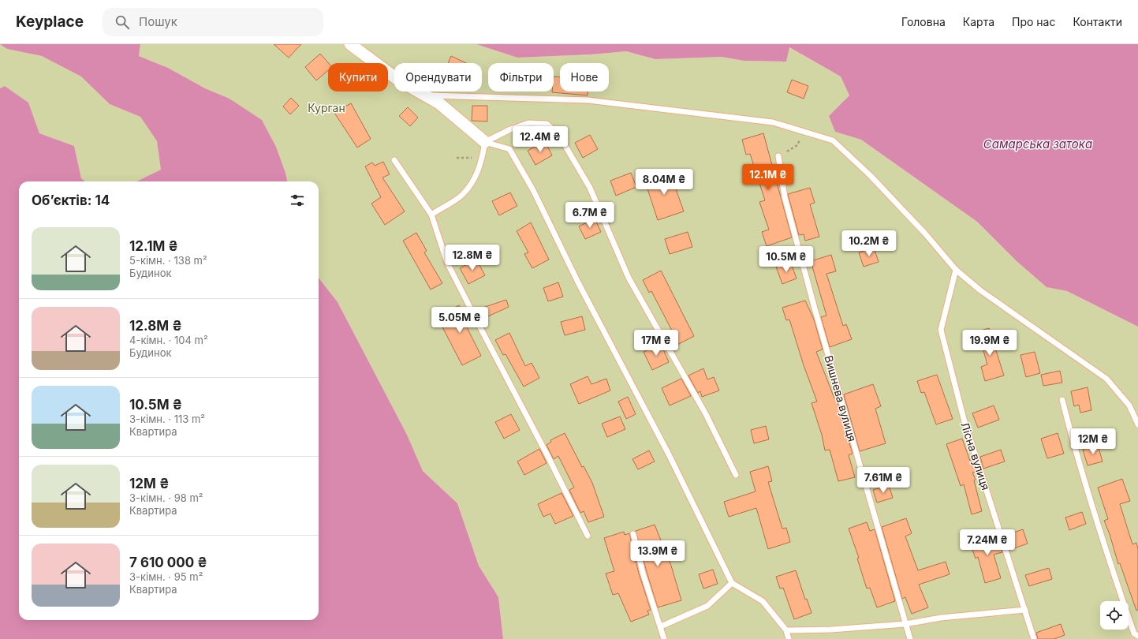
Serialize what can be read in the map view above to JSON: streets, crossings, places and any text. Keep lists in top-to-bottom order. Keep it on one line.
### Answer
{"streets":{"lane":["Вишнева вулиця","Лісна вулиця"]},"water":["Самарська затока"],"parks":["Курган"],"page":{"header":"Keyplace","search":"Пошук","nav":["Головна","Карта","Про нас","Контакти"],"chip":["Купити","Орендувати","Фільтри","Нове"],"price":["12.4M ₴","12.1M ₴","8.04M ₴","6.7M ₴","10.2M ₴","12.8M ₴","10.5M ₴","5.05M ₴","17M ₴","19.9M ₴","12M ₴","7.61M ₴","7.24M ₴","13.9M ₴"],"heading":"Об’єктів: 14","list":[{"name":"12.1M ₴","note":"5-кімн. · 138 m² · Будинок"},{"name":"12.8M ₴","note":"4-кімн. · 104 m² · Будинок"},{"name":"10.5M ₴","note":"3-кімн. · 113 m² · Квартира"},{"name":"12M ₴","note":"3-кімн. · 98 m² · Квартира"},{"name":"7 610 000 ₴","note":"3-кімн. · 95 m² · Квартира"}]}}
